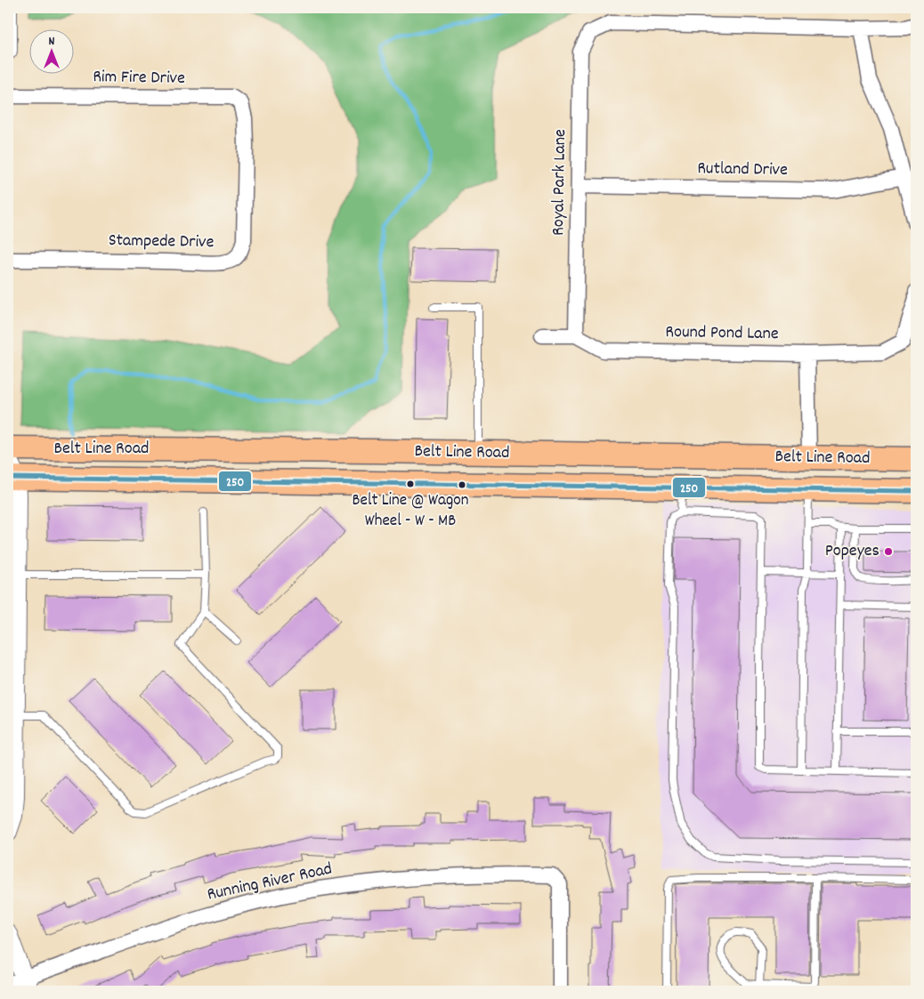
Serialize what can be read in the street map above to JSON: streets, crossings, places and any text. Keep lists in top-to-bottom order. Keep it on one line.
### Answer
{"streets":{"main road":["Belt Line Road"],"street":["Rim Fire Drive","Rutland Drive","Royal Park Lane","Stampede Drive","Round Pond Lane","Running River Road"]},"crossings":[["Rim Fire Drive","Stampede Drive"],["Rutland Drive","Royal Park Lane"],["Royal Park Lane","Round Pond Lane"]],"places":["Belt Line @ Wagon Wheel - W - MB","Popeyes"],"lines":["transit line 250"],"north":"top"}
